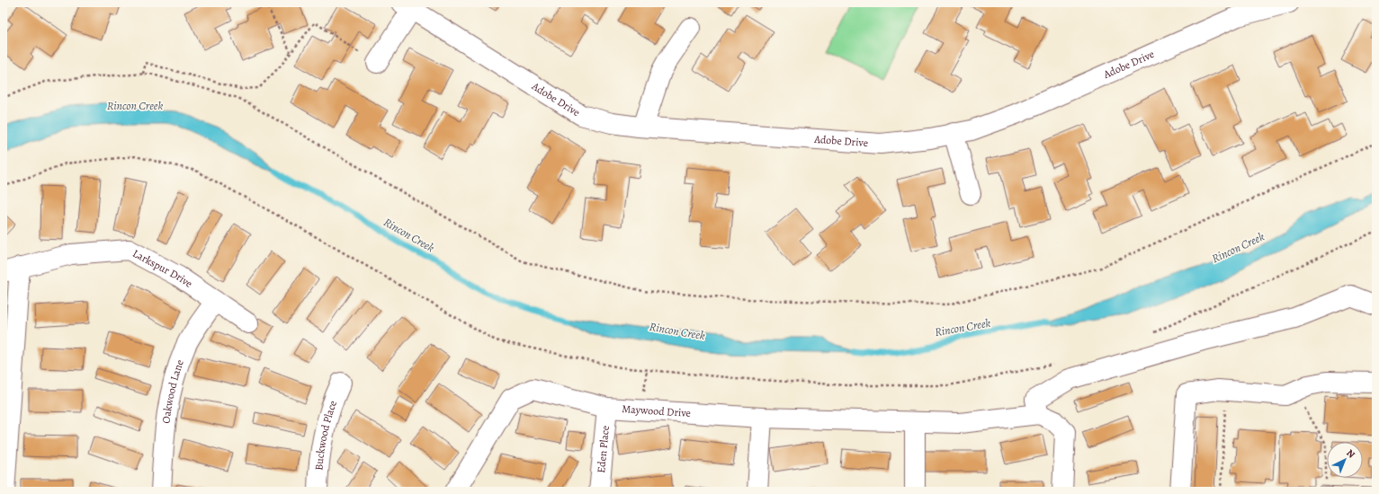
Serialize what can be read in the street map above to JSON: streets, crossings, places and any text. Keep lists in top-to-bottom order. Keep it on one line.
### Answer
{"streets":{"street":["Adobe Drive","Larkspur Drive","Oakwood Lane","Maywood Drive","Buckwood Place","Eden Place"]},"crossings":[["Larkspur Drive","Oakwood Lane"],["Maywood Drive","Eden Place"]],"water":["Rincon Creek"],"north":"top right"}
